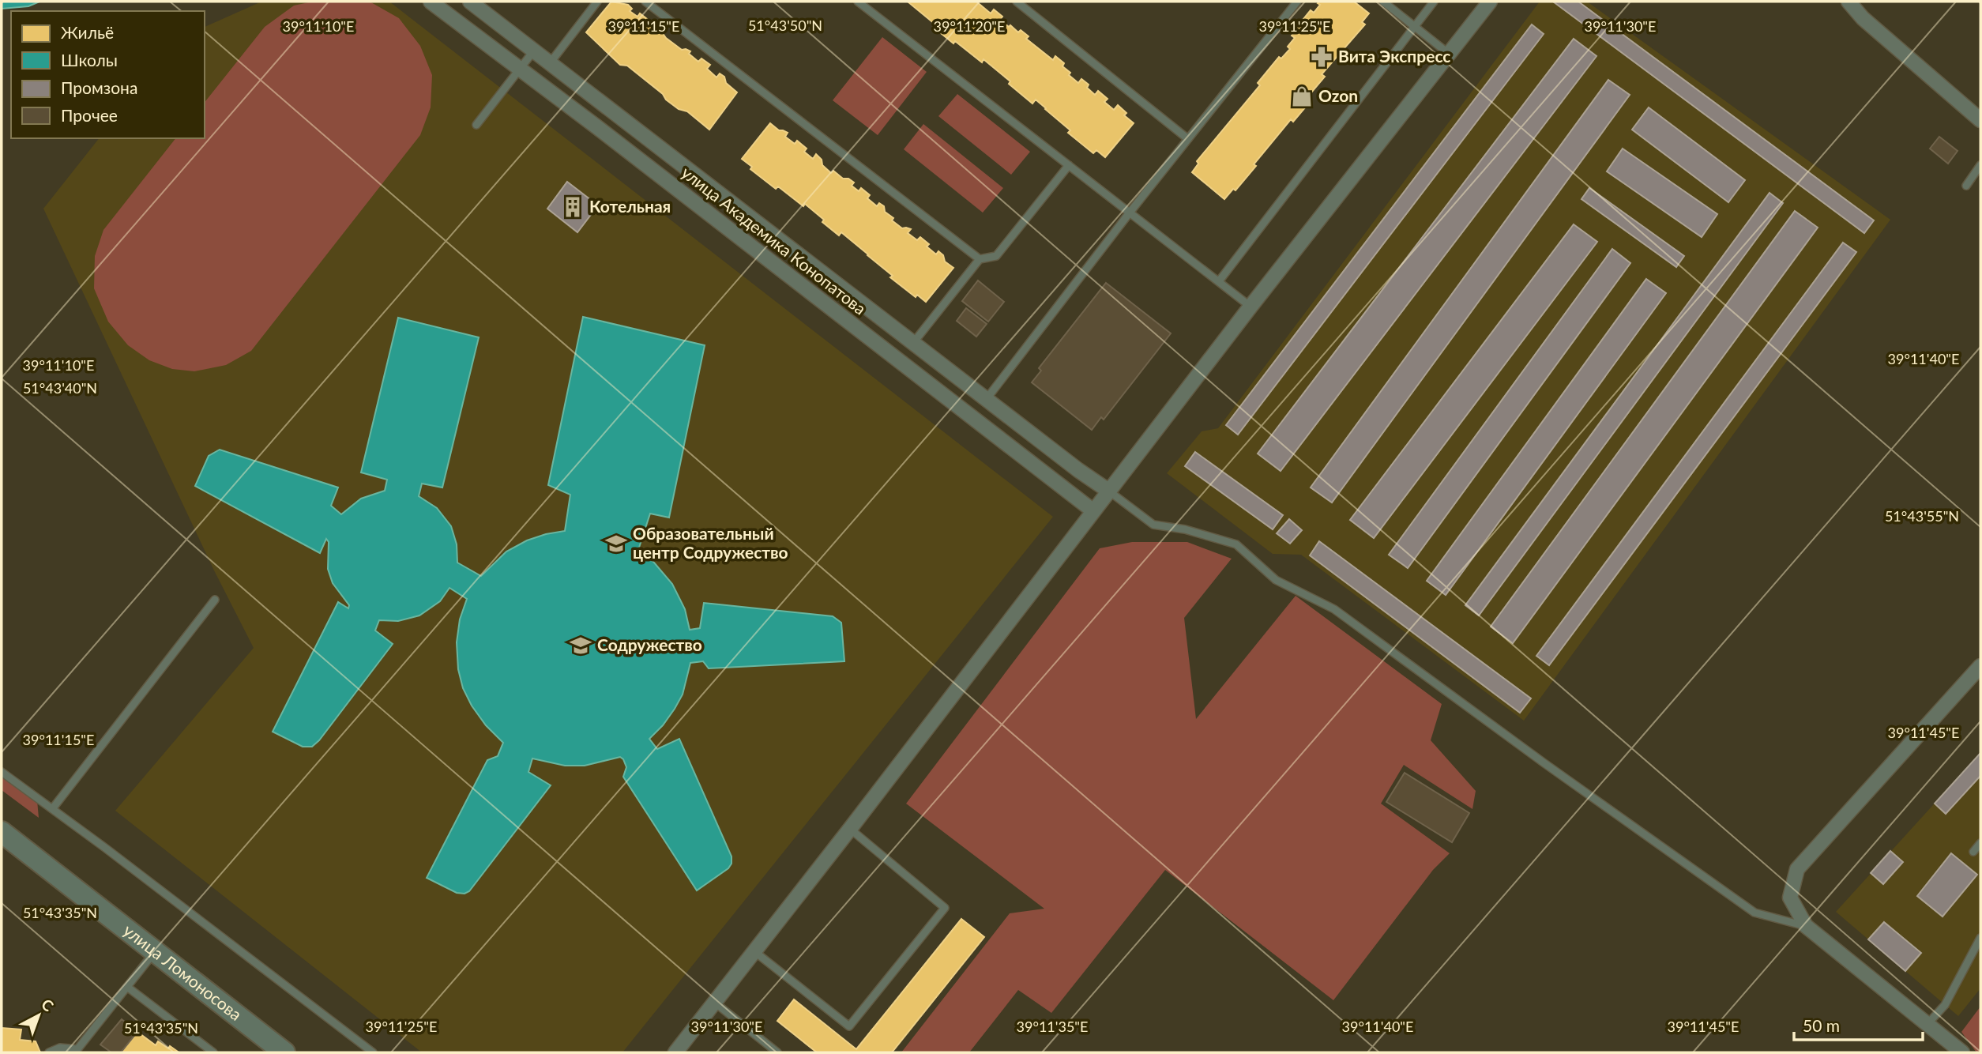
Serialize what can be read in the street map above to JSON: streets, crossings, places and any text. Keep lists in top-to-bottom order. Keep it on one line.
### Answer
{"streets":{"main road":["улица Ломоносова"],"street":["улица Академика Конопатова"]},"places":{"pharmacy":["Вита Экспресс"],"shop":["Ozon"],"building":["Котельная"],"school or university":["Образовательный центр Содружество","Содружество"]},"legend":["Жильё","Школы","Промзона","Прочее"],"scale_bar":"50 m","north":"top right","coordinates":["51°43'50\"N","39°11'10\"E","39°11'20\"E","39°11'25\"E","39°11'30\"E","39°11'15\"E","39°11'40\"E","51°43'40\"N","51°43'55\"N","39°11'45\"E","51°43'35\"N","39°11'35\"E"]}
